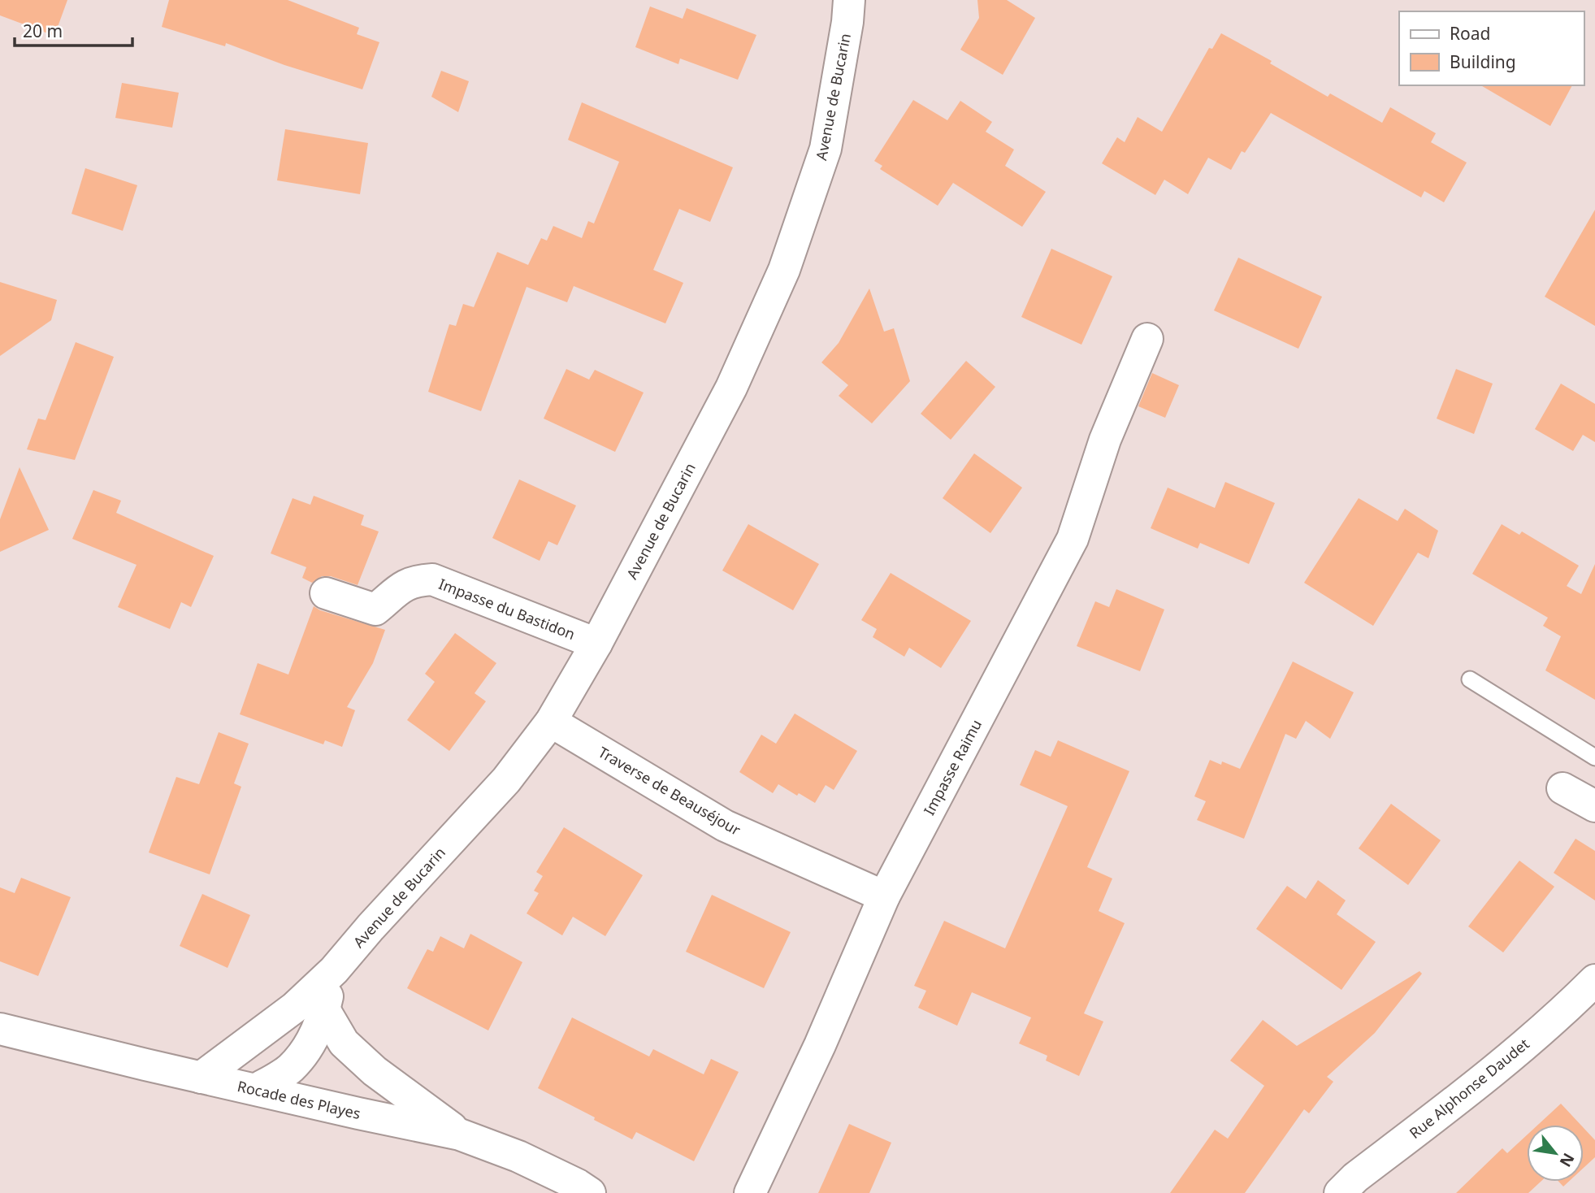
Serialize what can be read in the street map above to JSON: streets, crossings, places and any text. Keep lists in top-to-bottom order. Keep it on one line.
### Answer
{"streets":{"street":["Avenue de Bucarin","Impasse du Bastidon","Impasse Raimu","Traverse de Beauséjour","Rue Alphonse Daudet","Rocade des Playes"]},"crossings":[["Avenue de Bucarin","Impasse du Bastidon"],["Avenue de Bucarin","Traverse de Beauséjour"],["Avenue de Bucarin","Rocade des Playes"],["Impasse Raimu","Traverse de Beauséjour"]],"legend":["Road","Building"],"scale_bar":"20 m","north":"bottom right"}
